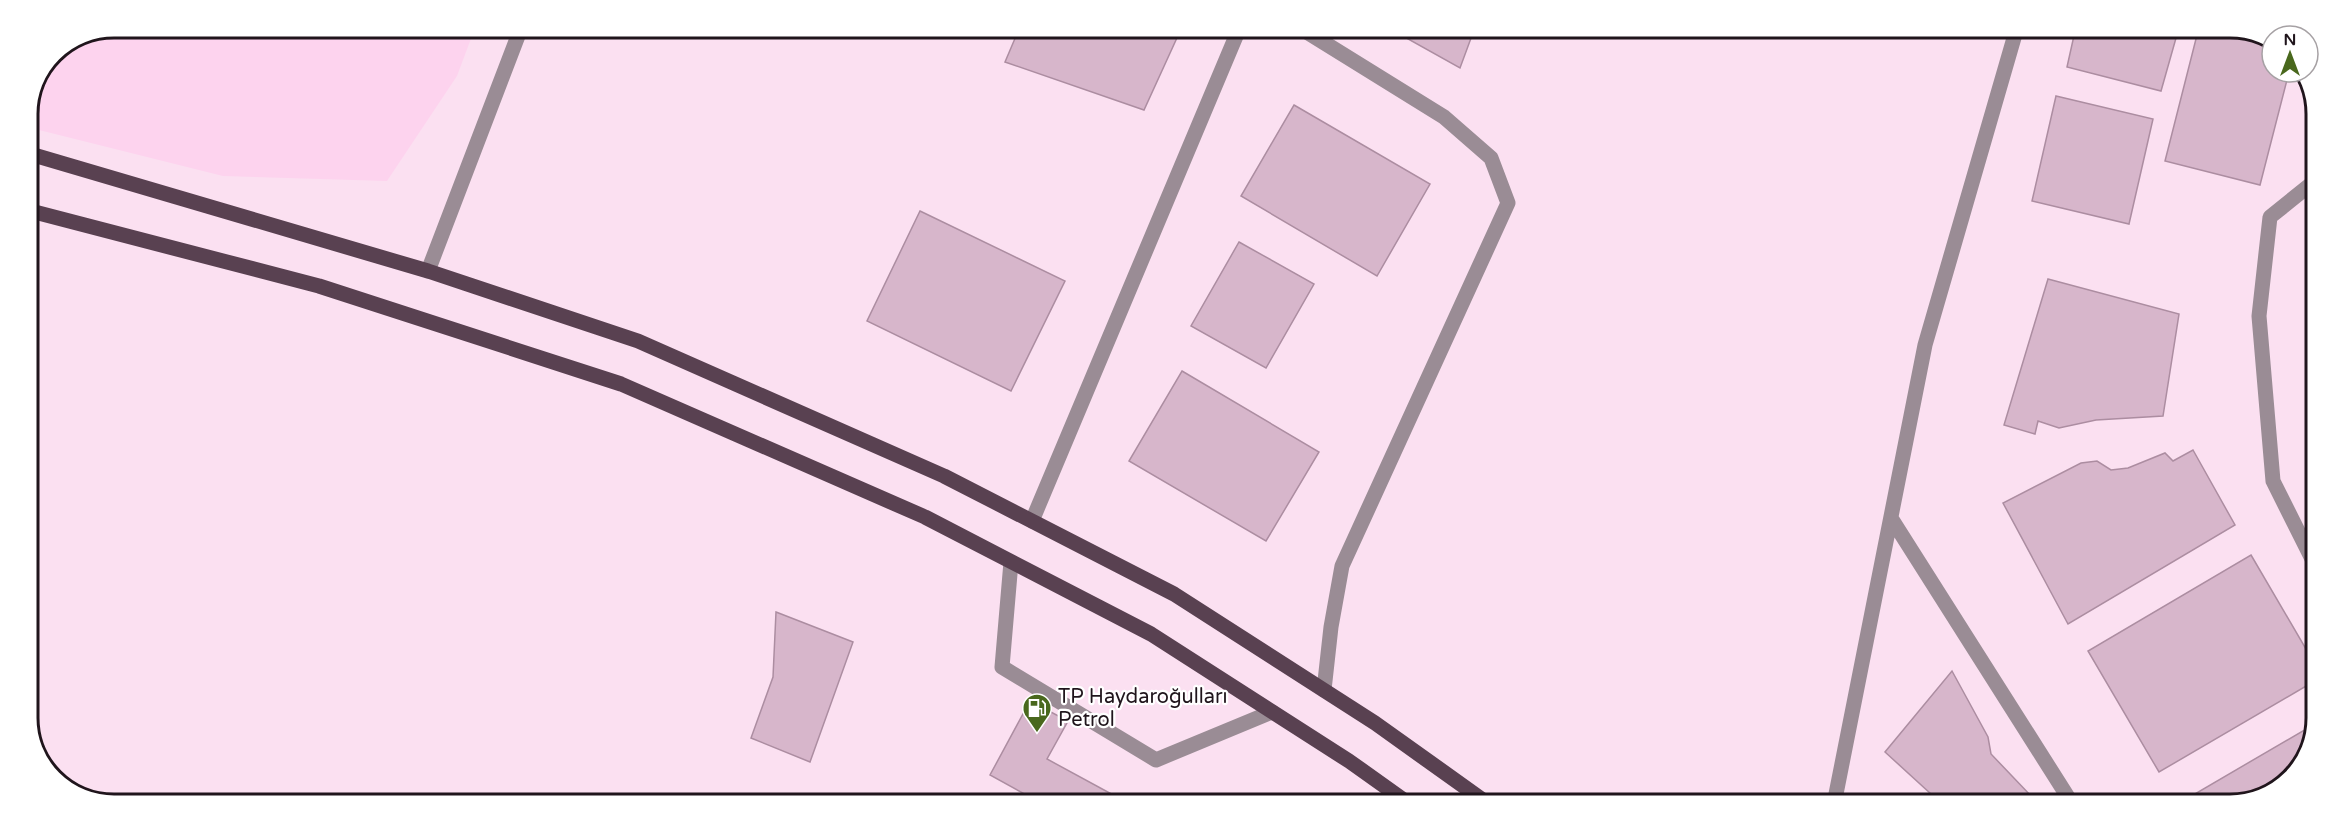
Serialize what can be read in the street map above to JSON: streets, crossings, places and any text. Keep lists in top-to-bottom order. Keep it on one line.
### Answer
{"places":{"fuel station":["TP Haydaroğulları Petrol"]},"north":"top"}
